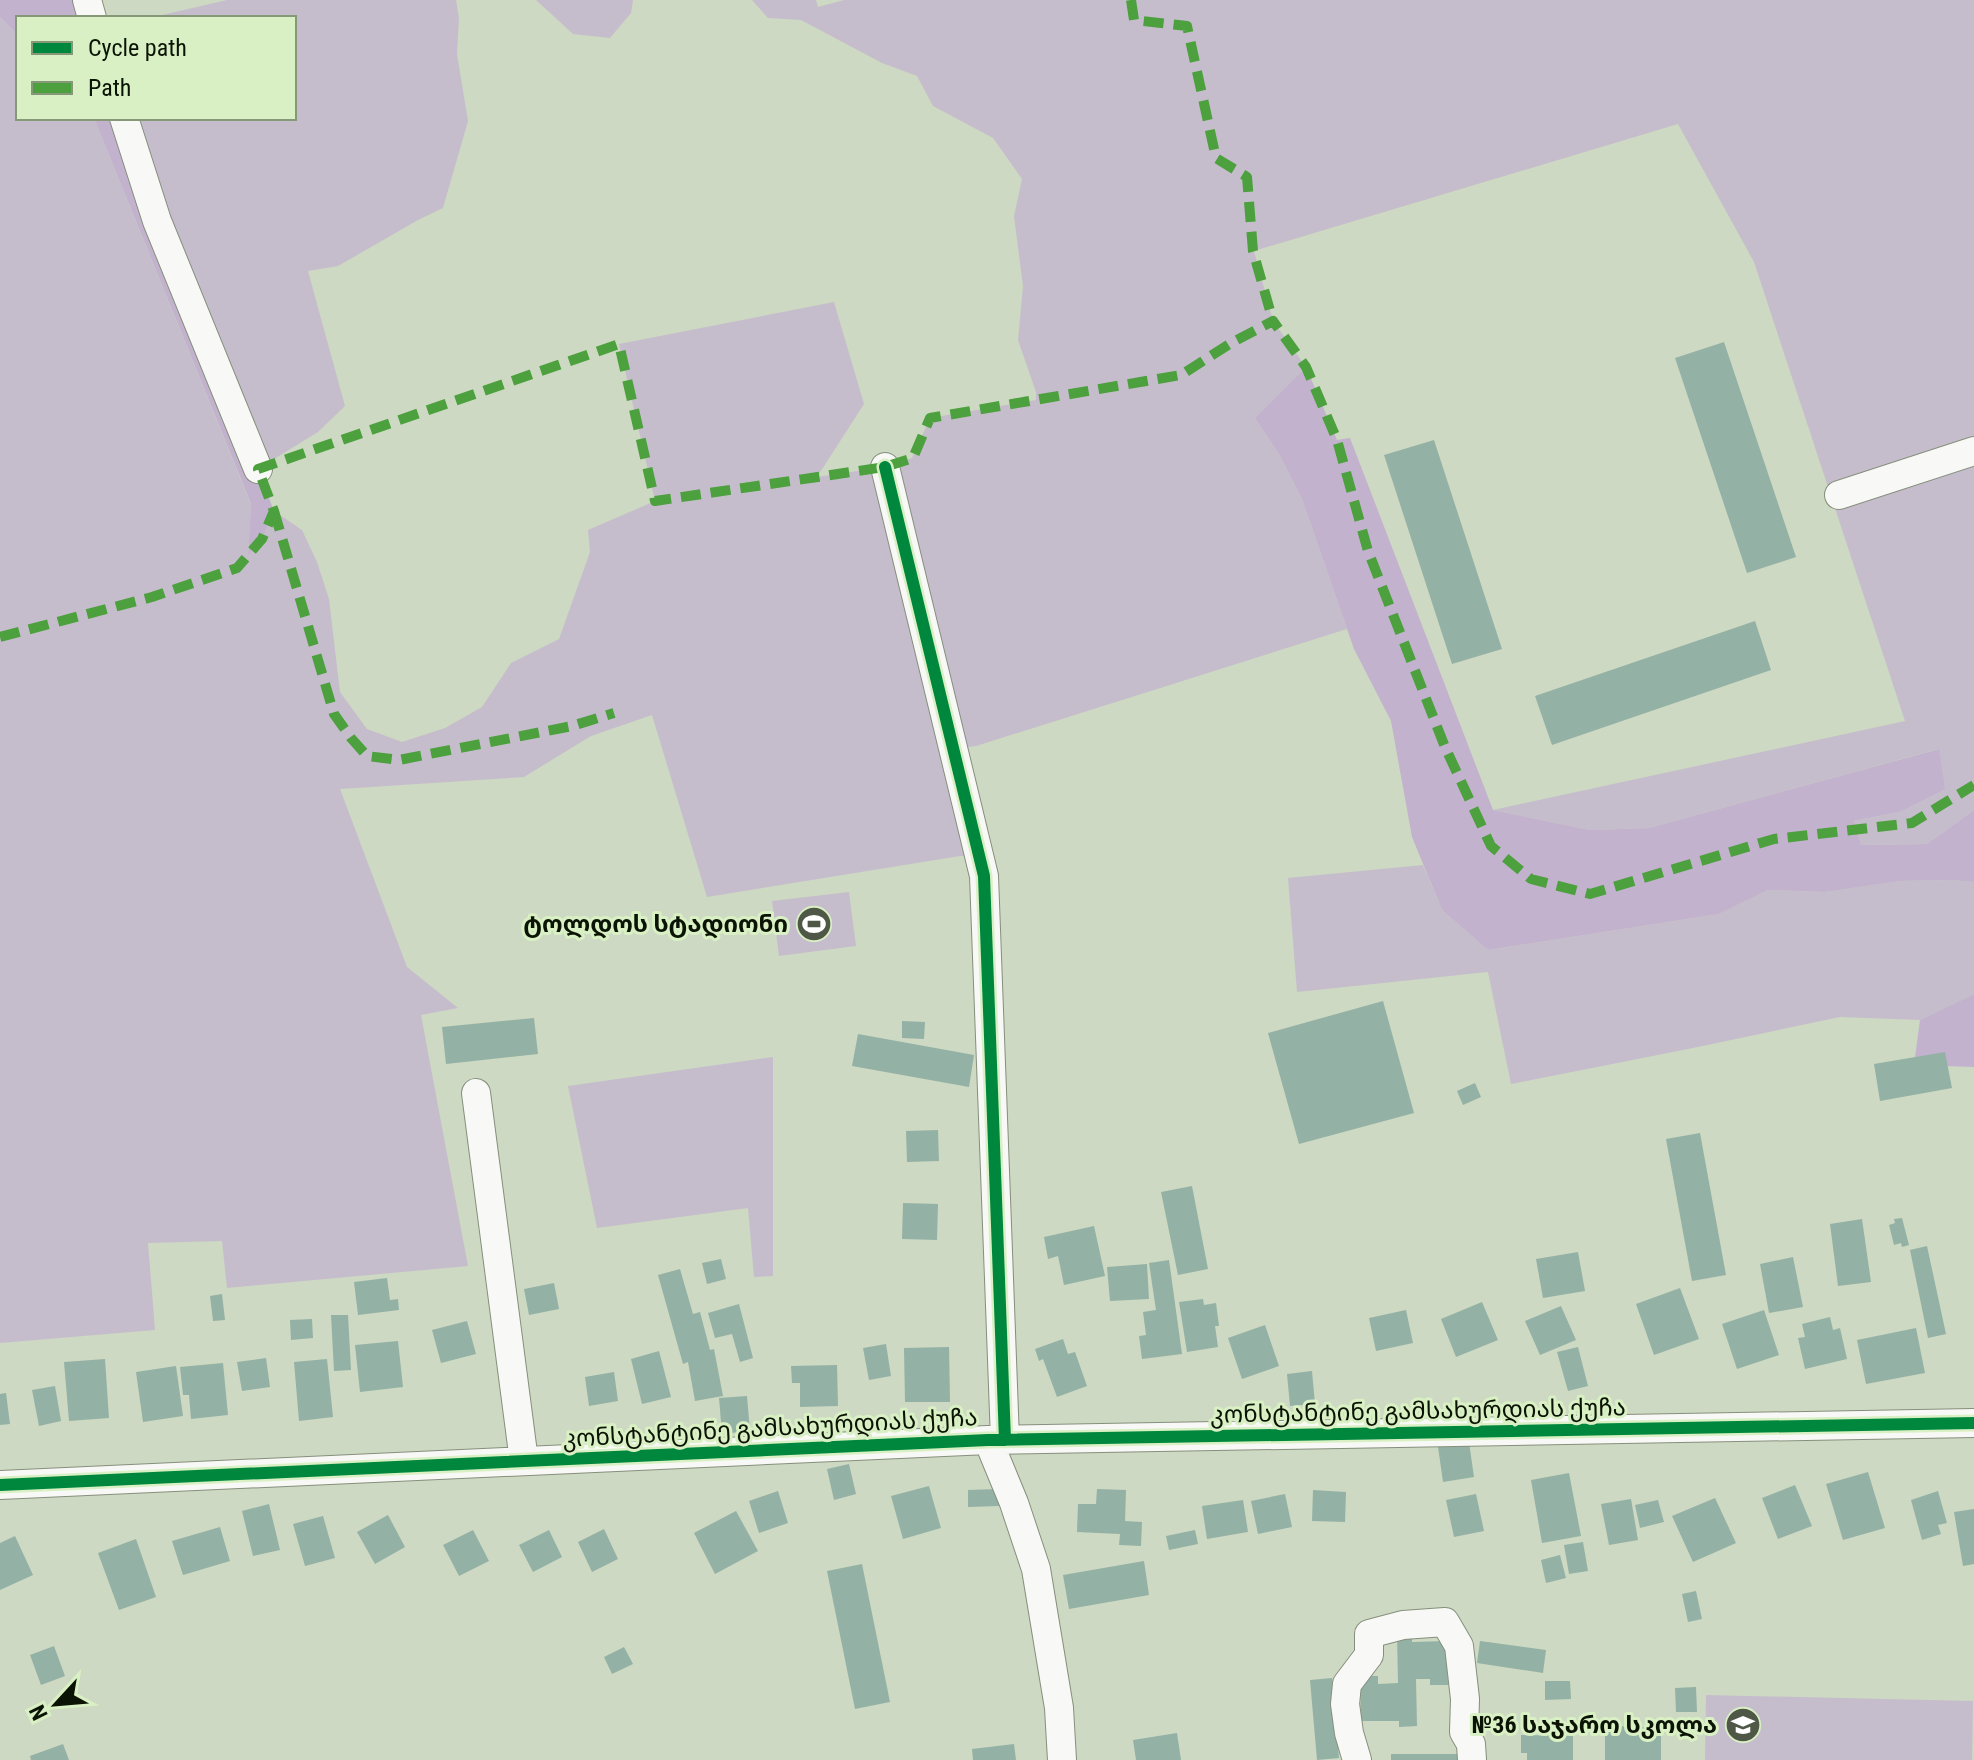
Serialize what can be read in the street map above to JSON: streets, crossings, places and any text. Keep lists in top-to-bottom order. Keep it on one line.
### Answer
{"streets":{"street":["კონსტანტინე გამსახურდიას ქუჩა"]},"places":{"sports":["ტოლდოს სტადიონი"],"school or university":["№36 საჯარო სკოლა"]},"legend":["Cycle path","Path"],"north":"bottom left"}
